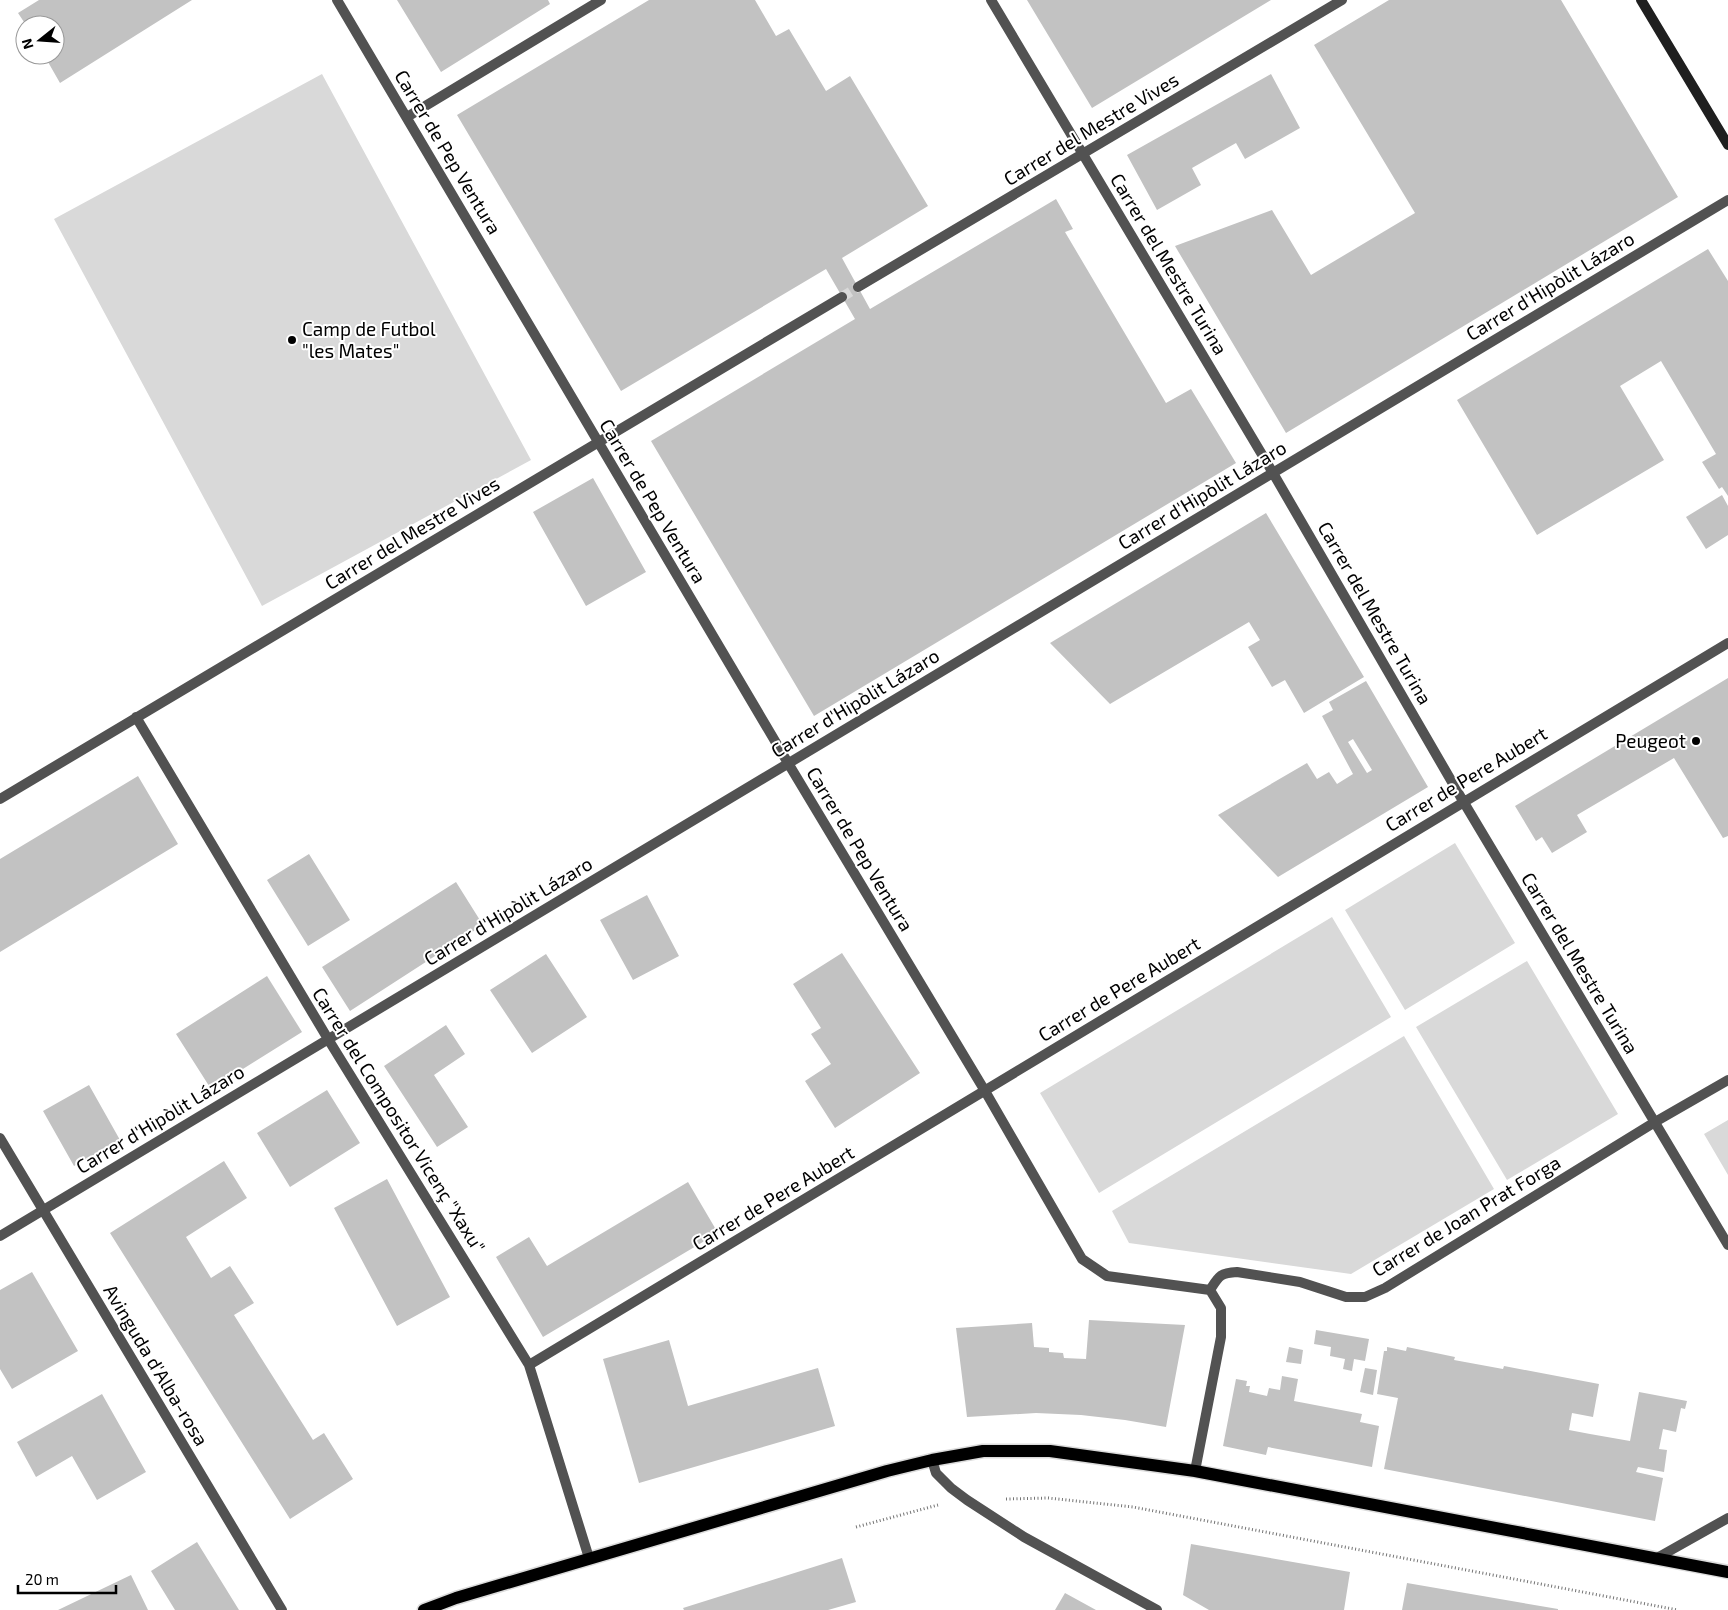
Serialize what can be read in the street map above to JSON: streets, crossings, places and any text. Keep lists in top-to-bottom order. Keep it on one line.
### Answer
{"streets":{"street":["Carrer del Mestre Vives","Carrer de Pep Ventura","Carrer del Mestre Turina","Carrer d'Hipòlit Lázaro","Carrer de Pere Aubert","Carrer del Compositor Vicenç \"Xaxu\"","Carrer de Joan Prat Forga","Avinguda d'Alba-rosa"]},"crossings":[["Carrer del Mestre Vives","Carrer de Pep Ventura"],["Carrer del Mestre Vives","Carrer del Mestre Turina"],["Carrer del Mestre Vives","Carrer del Compositor Vicenç \"Xaxu\""],["Carrer de Pep Ventura","Carrer d'Hipòlit Lázaro"],["Carrer de Pep Ventura","Carrer de Pere Aubert"],["Carrer de Pep Ventura","Carrer de Joan Prat Forga"],["Carrer del Mestre Turina","Carrer d'Hipòlit Lázaro"],["Carrer del Mestre Turina","Carrer de Pere Aubert"],["Carrer del Mestre Turina","Carrer de Joan Prat Forga"],["Carrer d'Hipòlit Lázaro","Carrer del Compositor Vicenç \"Xaxu\""],["Carrer d'Hipòlit Lázaro","Avinguda d'Alba-rosa"],["Carrer de Pere Aubert","Carrer del Compositor Vicenç \"Xaxu\""]],"places":["Camp de Futbol \"les Mates\"","Peugeot"],"scale_bar":"20 m","north":"left"}
